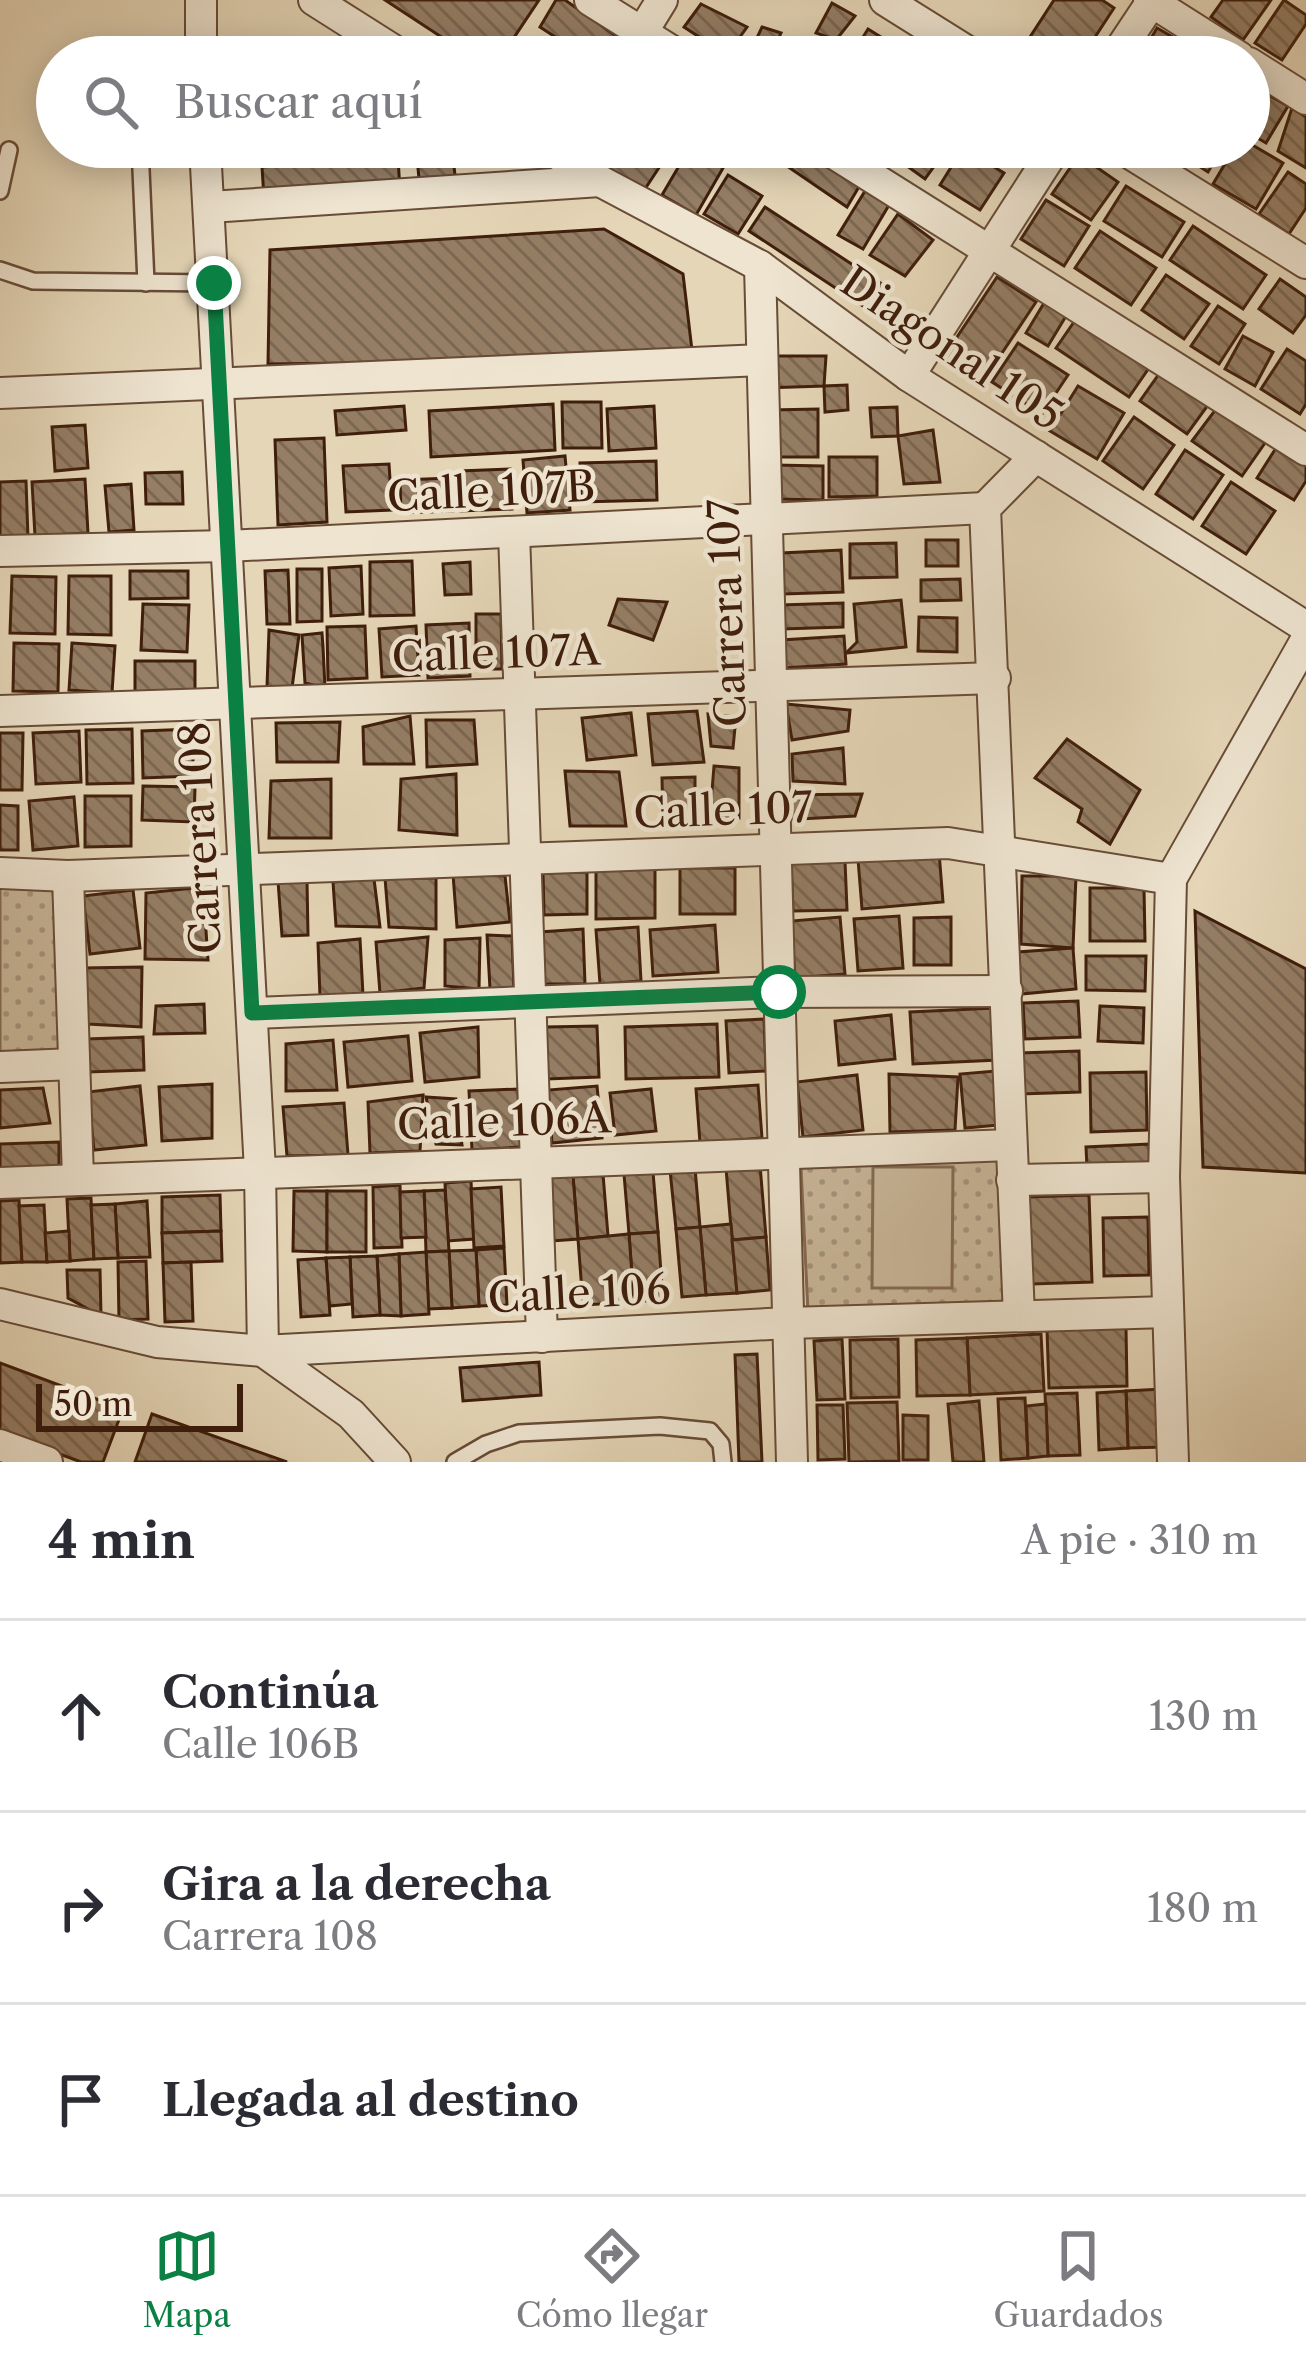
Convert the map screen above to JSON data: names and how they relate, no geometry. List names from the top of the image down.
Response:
{
  "streets": {
    "street": [
      "Diagonal 105",
      "Calle 107B",
      "Carrera 107",
      "Calle 107A",
      "Calle 107",
      "Carrera 108",
      "Calle 106A",
      "Calle 106"
    ]
  },
  "crossings": [
    ["Diagonal 105", "Carrera 107"],
    ["Calle 107B", "Carrera 107"],
    ["Calle 107B", "Carrera 108"],
    ["Carrera 107", "Calle 107A"],
    ["Carrera 107", "Calle 107"],
    ["Carrera 107", "Calle 106A"],
    ["Carrera 107", "Calle 106"],
    ["Calle 107A", "Carrera 108"],
    ["Calle 107", "Carrera 108"],
    ["Carrera 108", "Calle 106A"],
    ["Carrera 108", "Calle 106"]
  ],
  "scale_bar": "50 m",
  "page": {
    "search": "Buscar aquí",
    "scale": "50 m",
    "heading": ["4 min", "A pie · 310 m"],
    "list": [
      ["Continúa", "Calle 106B", "130 m"],
      ["Gira a la derecha", "Carrera 108", "180 m"],
      "Llegada al destino"
    ],
    "nav": ["Mapa", "Cómo llegar", "Guardados"]
  }
}
